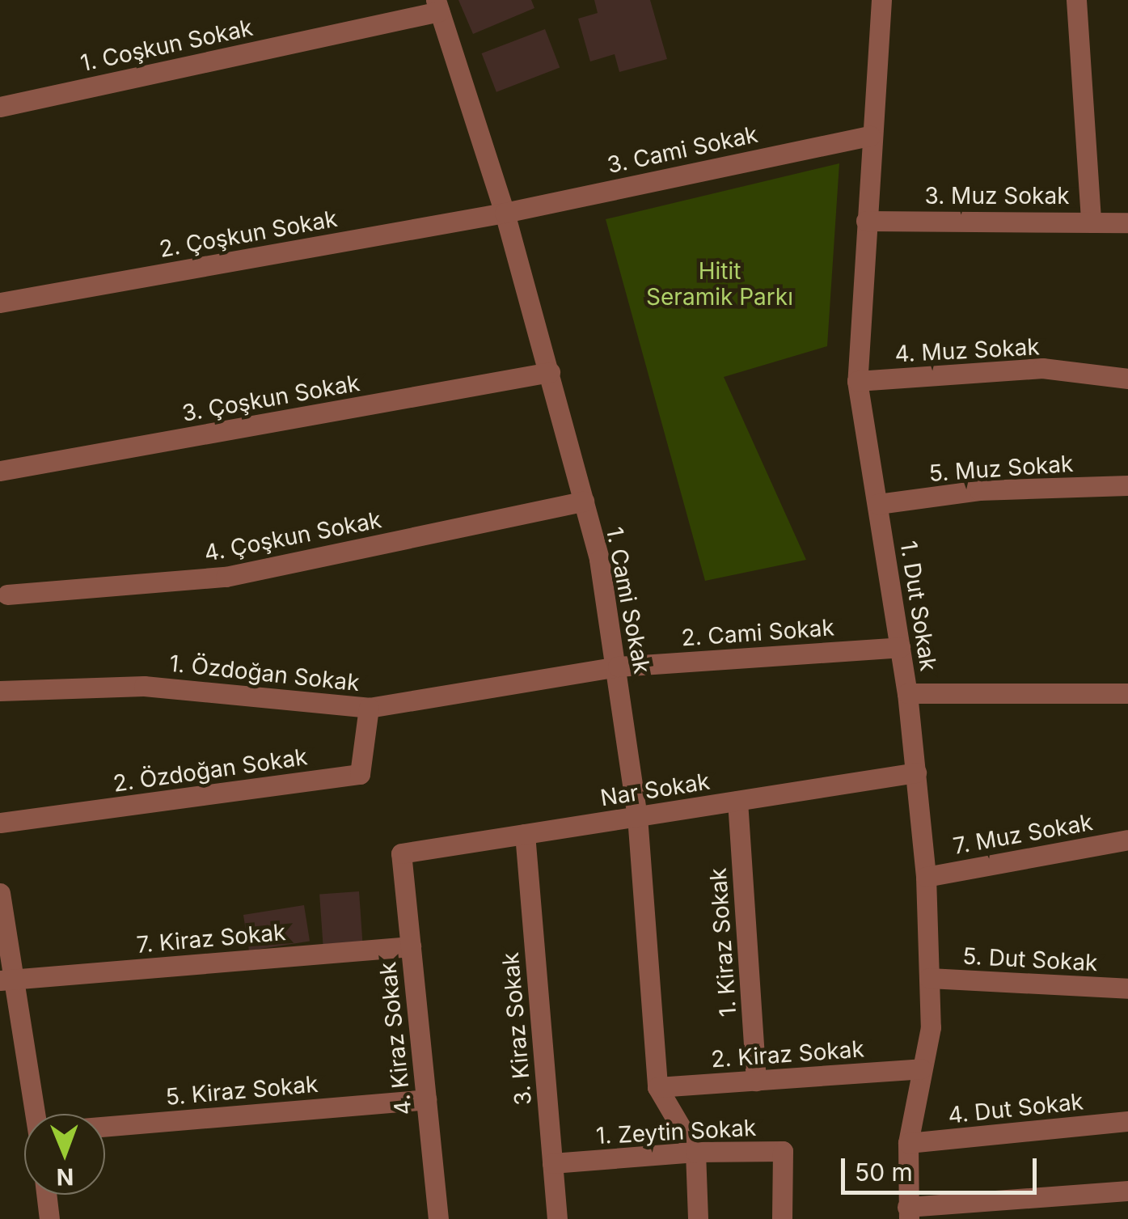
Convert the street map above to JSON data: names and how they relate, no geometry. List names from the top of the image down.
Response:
{
  "streets": {
    "street": [
      "1. Coşkun Sokak",
      "3. Cami Sokak",
      "3. Muz Sokak",
      "2. Çoşkun Sokak",
      "4. Muz Sokak",
      "3. Çoşkun Sokak",
      "5. Muz Sokak",
      "4. Çoşkun Sokak",
      "1. Cami Sokak",
      "1. Dut Sokak",
      "2. Cami Sokak",
      "1. Özdoğan Sokak",
      "2. Özdoğan Sokak",
      "Nar Sokak",
      "7. Muz Sokak",
      "7. Kiraz Sokak",
      "1. Kiraz Sokak",
      "5. Dut Sokak",
      "3. Kiraz Sokak",
      "4. Kiraz Sokak",
      "2. Kiraz Sokak",
      "5. Kiraz Sokak",
      "4. Dut Sokak",
      "1. Zeytin Sokak"
    ]
  },
  "crossings": [
    ["1. Coşkun Sokak", "1. Cami Sokak"],
    ["3. Cami Sokak", "2. Çoşkun Sokak"],
    ["3. Cami Sokak", "1. Cami Sokak"],
    ["3. Cami Sokak", "1. Dut Sokak"],
    ["3. Muz Sokak", "1. Dut Sokak"],
    ["2. Çoşkun Sokak", "1. Cami Sokak"],
    ["4. Muz Sokak", "1. Dut Sokak"],
    ["3. Çoşkun Sokak", "1. Cami Sokak"],
    ["5. Muz Sokak", "1. Dut Sokak"],
    ["4. Çoşkun Sokak", "1. Cami Sokak"],
    ["1. Cami Sokak", "2. Cami Sokak"],
    ["1. Cami Sokak", "1. Özdoğan Sokak"],
    ["1. Cami Sokak", "Nar Sokak"],
    ["1. Cami Sokak", "2. Kiraz Sokak"],
    ["1. Cami Sokak", "1. Zeytin Sokak"],
    ["1. Dut Sokak", "2. Cami Sokak"],
    ["1. Dut Sokak", "Nar Sokak"],
    ["1. Dut Sokak", "7. Muz Sokak"],
    ["1. Dut Sokak", "5. Dut Sokak"],
    ["1. Dut Sokak", "2. Kiraz Sokak"],
    ["1. Dut Sokak", "4. Dut Sokak"],
    ["2. Cami Sokak", "1. Özdoğan Sokak"],
    ["1. Özdoğan Sokak", "2. Özdoğan Sokak"],
    ["Nar Sokak", "1. Kiraz Sokak"],
    ["Nar Sokak", "3. Kiraz Sokak"],
    ["Nar Sokak", "4. Kiraz Sokak"],
    ["7. Kiraz Sokak", "4. Kiraz Sokak"],
    ["1. Kiraz Sokak", "2. Kiraz Sokak"],
    ["3. Kiraz Sokak", "1. Zeytin Sokak"],
    ["4. Kiraz Sokak", "5. Kiraz Sokak"]
  ],
  "parks": ["Hitit Seramik Parkı"],
  "scale_bar": "50 m",
  "north": "bottom"
}
